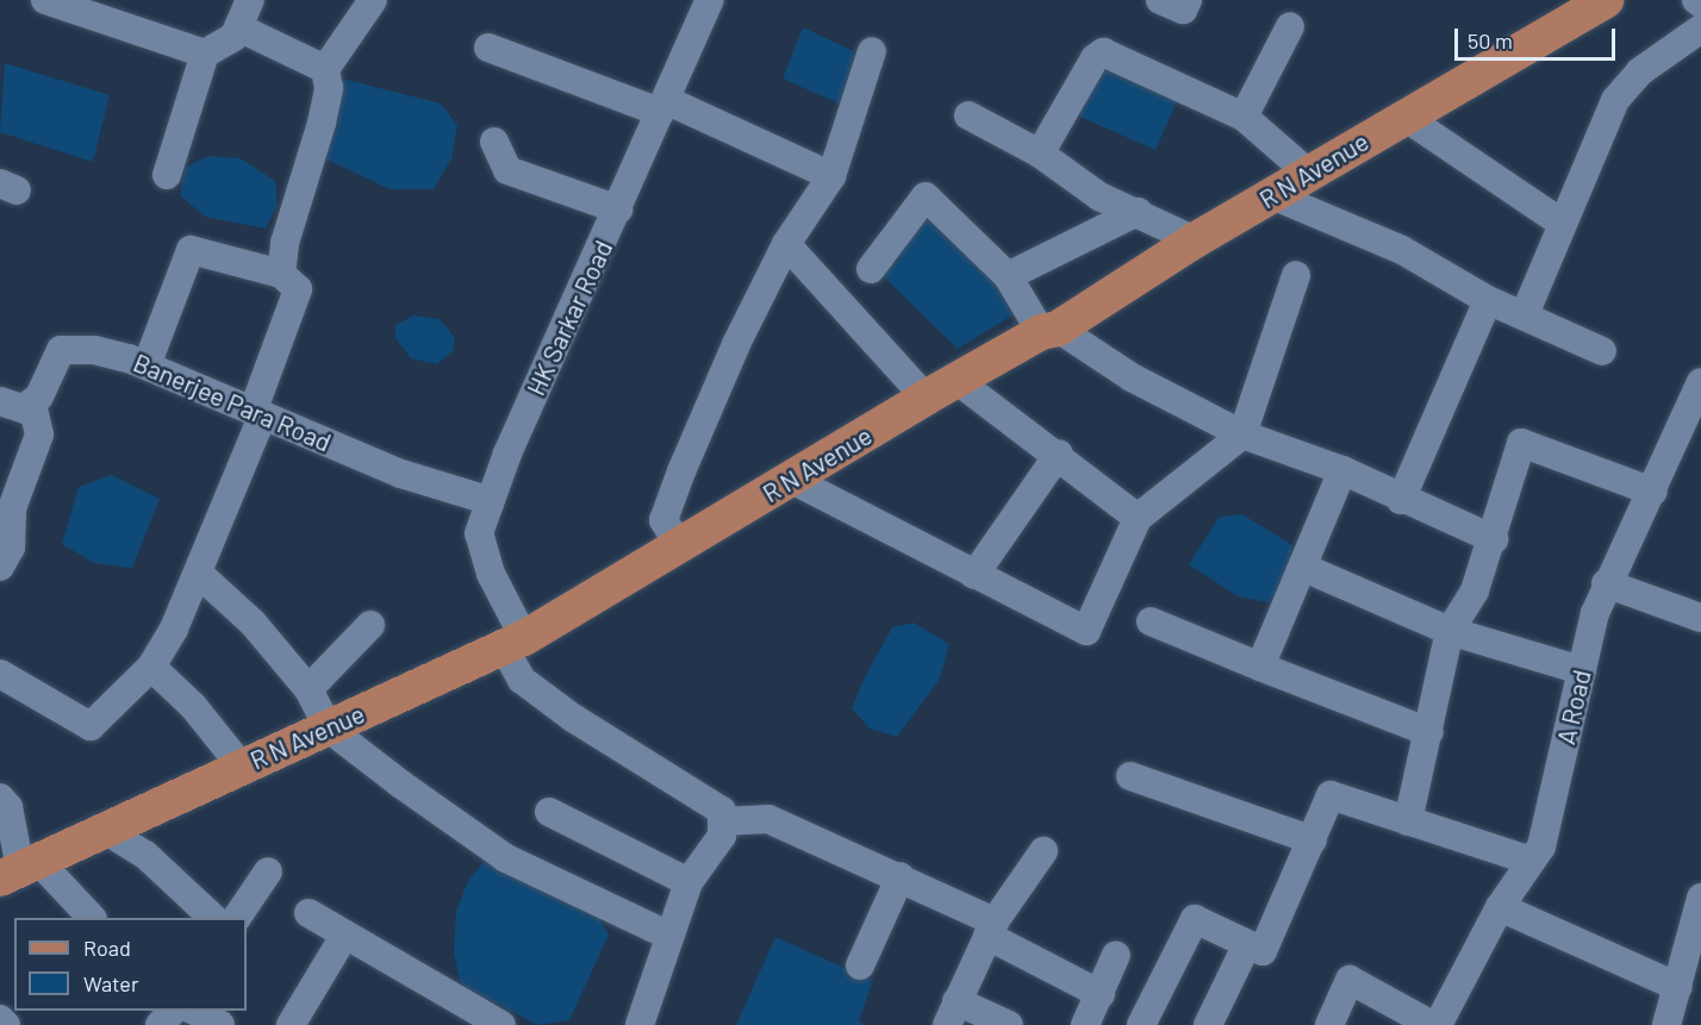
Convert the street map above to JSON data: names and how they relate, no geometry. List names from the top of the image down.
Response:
{
  "streets": {
    "main road": ["R N Avenue"],
    "street": ["HK Sarkar Road", "Banerjee Para Road", "A Road"]
  },
  "crossings": [
    ["R N Avenue", "HK Sarkar Road"],
    ["HK Sarkar Road", "Banerjee Para Road"]
  ],
  "legend": ["Road", "Water"],
  "scale_bar": "50 m"
}
